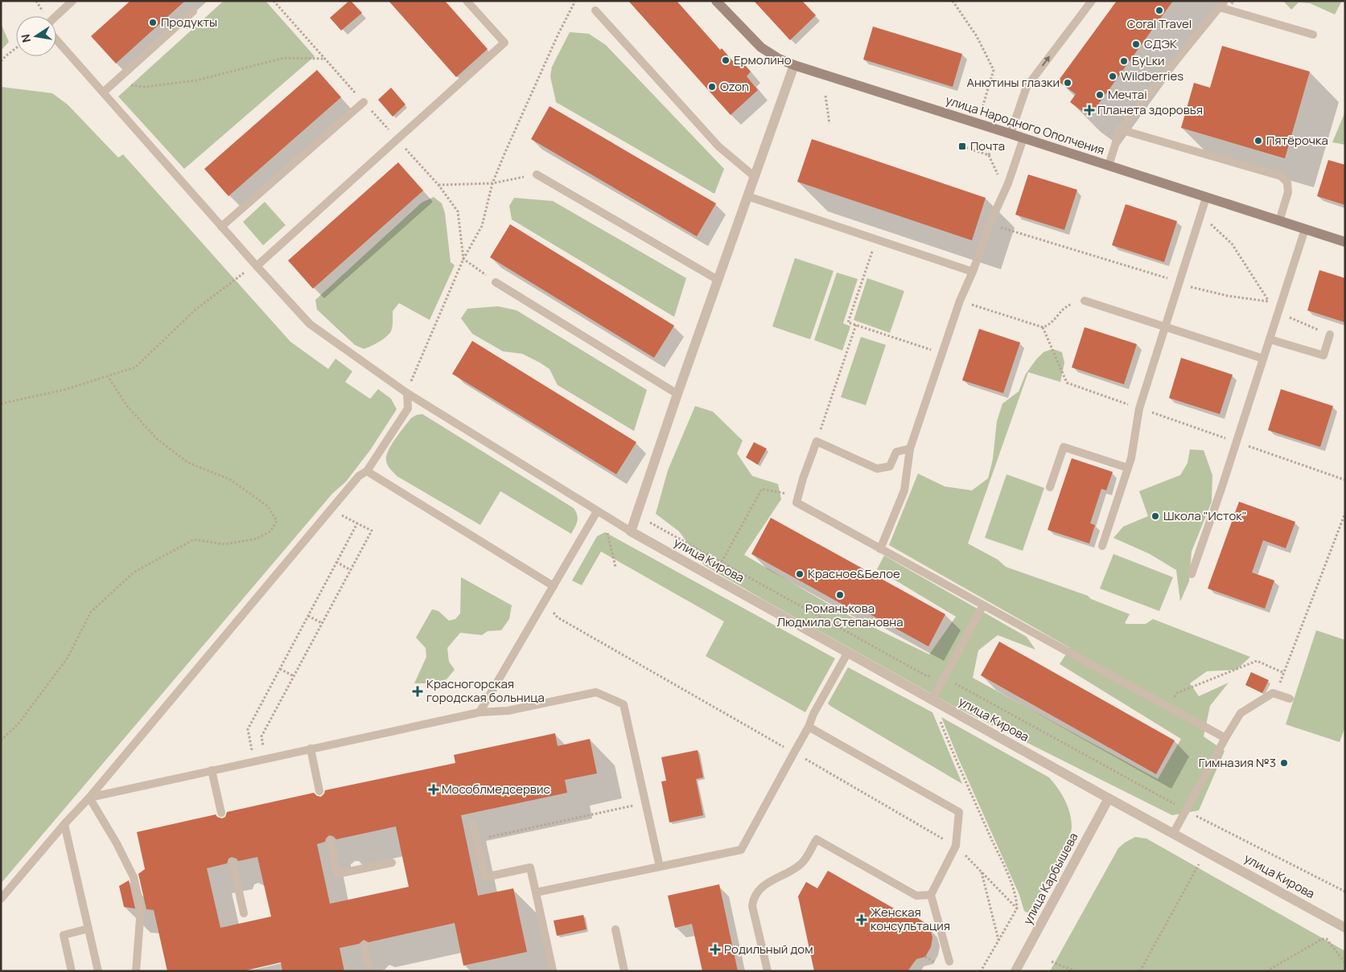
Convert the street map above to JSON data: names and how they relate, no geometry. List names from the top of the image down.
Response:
{
  "streets": {
    "main road": ["улица Народного Ополчения"],
    "street": ["улица Кирова", "улица Карбышева"]
  },
  "crossings": [
    ["улица Кирова", "улица Карбышева"]
  ],
  "places": {
    "other": [
      "Coral Travel",
      "Продукты",
      "СДЭК",
      "Ермолино",
      "БуLки",
      "Wildberries",
      "Анютины глазки",
      "Ozon",
      "Мечтаi",
      "Пятёрочка",
      "Школа \"Исток\"",
      "Красное&Белое",
      "Романькова Людмила Степановна",
      "Гимназия №3"
    ],
    "health": [
      "Планета здоровья",
      "Красногорская городская больница",
      "Мособлмедсервис",
      "Женская консультация",
      "Родильный дом"
    ],
    "transit": ["Почта"]
  },
  "north": "left"
}
